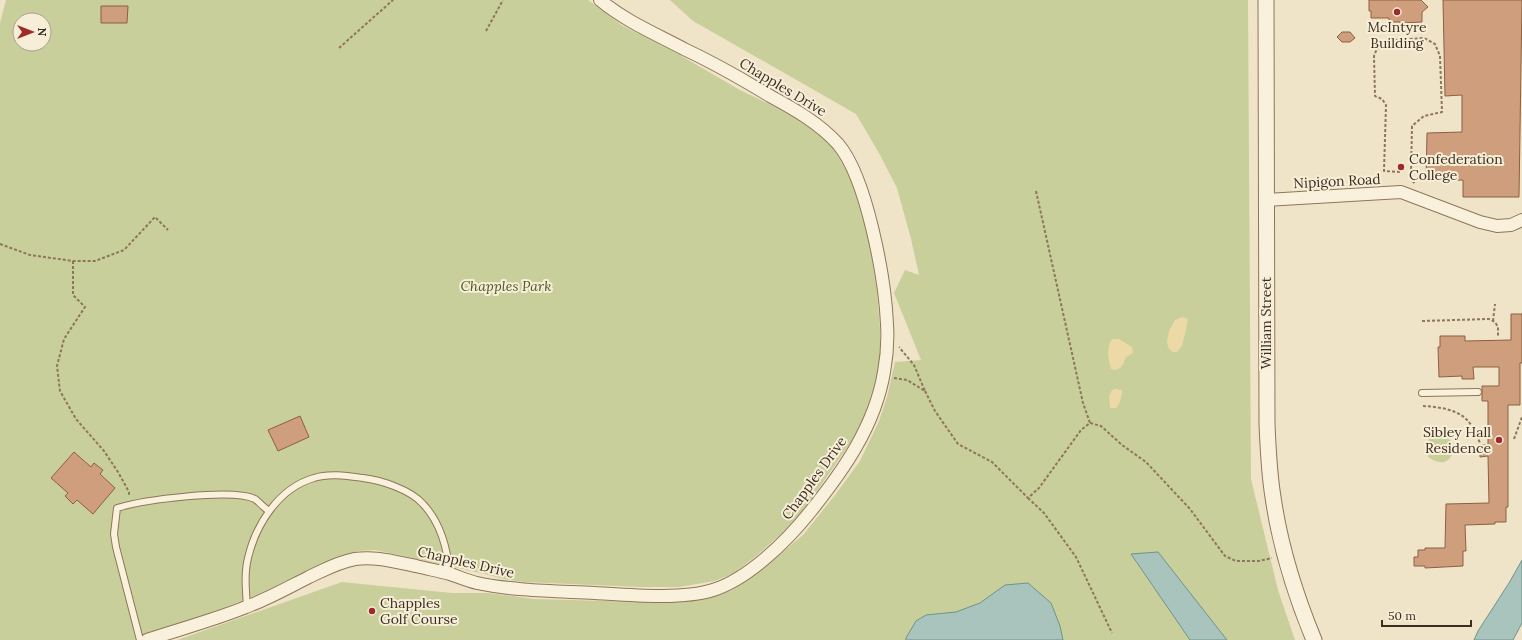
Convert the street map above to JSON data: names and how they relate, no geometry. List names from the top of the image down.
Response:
{
  "streets": {
    "street": ["Chapples Drive", "Nipigon Road", "William Street"]
  },
  "crossings": [
    ["Nipigon Road", "William Street"]
  ],
  "parks": ["Chapples Park"],
  "places": [
    "McIntyre Building",
    "Confederation College",
    "Sibley Hall Residence",
    "Chapples Golf Course"
  ],
  "scale_bar": "50 m",
  "north": "right"
}
